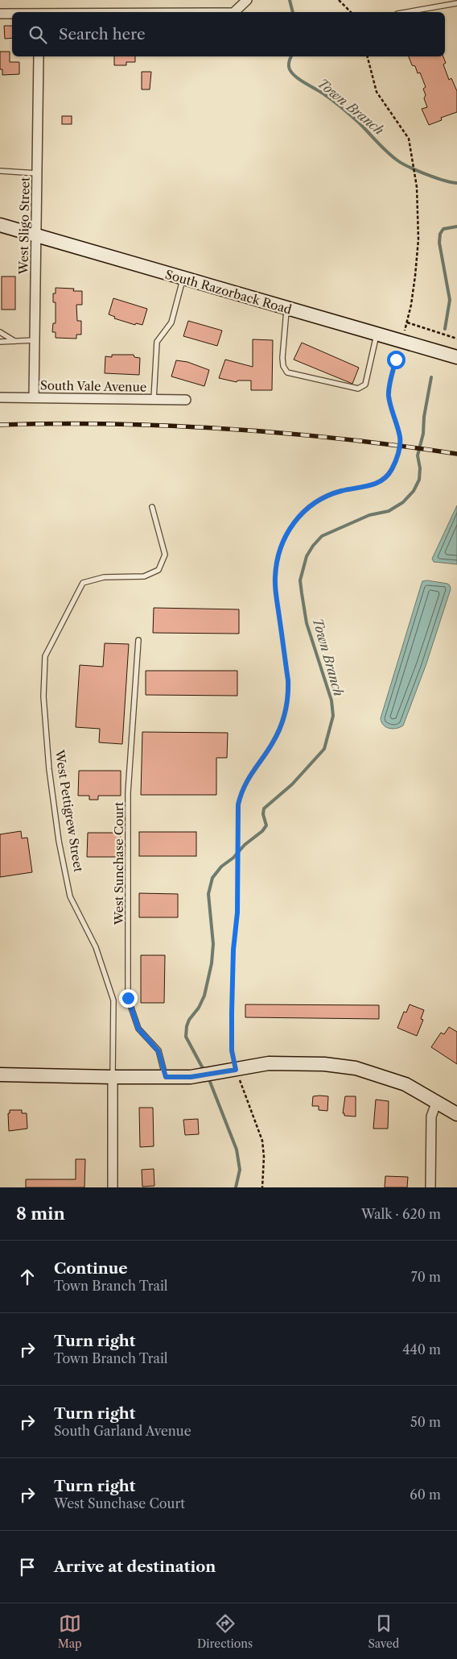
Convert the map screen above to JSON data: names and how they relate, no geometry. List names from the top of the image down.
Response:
{
  "streets": {
    "main road": ["South Razorback Road"],
    "street": ["West Sligo Street", "South Vale Avenue", "West Pettigrew Street"],
    "lane": ["West Sunchase Court"]
  },
  "crossings": [
    ["West Sligo Street", "South Razorback Road"],
    ["West Sligo Street", "South Vale Avenue"]
  ],
  "water": ["Town Branch"],
  "page": {
    "search": "Search here",
    "heading": ["8 min", "Walk · 620 m"],
    "list": [
      ["Continue", "Town Branch Trail", "70 m"],
      ["Turn right", "Town Branch Trail", "440 m"],
      ["Turn right", "South Garland Avenue", "50 m"],
      ["Turn right", "West Sunchase Court", "60 m"],
      "Arrive at destination"
    ],
    "nav": ["Map", "Directions", "Saved"]
  }
}
